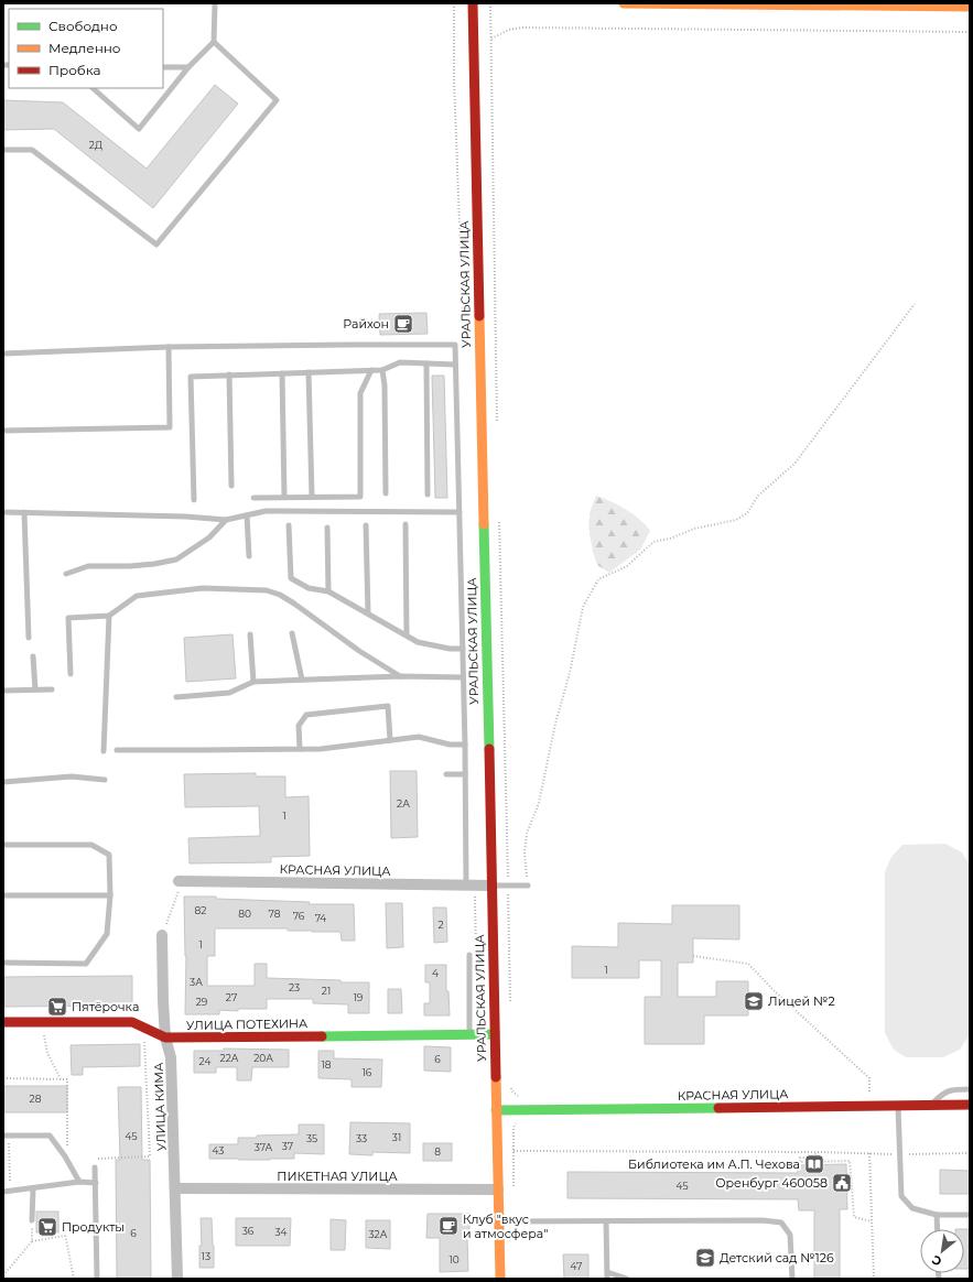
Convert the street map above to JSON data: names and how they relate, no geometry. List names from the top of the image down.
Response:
{
  "streets": {
    "street": [
      "УРАЛЬСКАЯ УЛИЦА",
      "КРАСНАЯ УЛИЦА",
      "УЛИЦА ПОТЕХИНА",
      "УЛИЦА КИМА",
      "ПИКЕТНАЯ УЛИЦА"
    ]
  },
  "crossings": [
    ["УРАЛЬСКАЯ УЛИЦА", "КРАСНАЯ УЛИЦА"],
    ["УРАЛЬСКАЯ УЛИЦА", "УЛИЦА ПОТЕХИНА"],
    ["УРАЛЬСКАЯ УЛИЦА", "ПИКЕТНАЯ УЛИЦА"],
    ["УЛИЦА ПОТЕХИНА", "УЛИЦА КИМА"],
    ["УЛИЦА КИМА", "ПИКЕТНАЯ УЛИЦА"]
  ],
  "places": {
    "cafe": ["Райхон", "Клуб \"вкус и атмосфера\""],
    "school or university": ["Лицей №2", "Детский сад №126"],
    "supermarket": ["Пятёрочка", "Продукты"],
    "library": ["Библиотека им А.П. Чехова"],
    "public building": ["Оренбург 460058"]
  },
  "house_numbers": [
    "2Д",
    "2А",
    "1",
    "82",
    "80",
    "78",
    "76",
    "74",
    "2",
    "1",
    "1",
    "4",
    "3А",
    "23",
    "21",
    "27",
    "19",
    "29",
    "22А",
    "20А",
    "6",
    "24",
    "18",
    "16",
    "28",
    "45",
    "31",
    "35",
    "33",
    "37",
    "37А",
    "43",
    "8",
    "45",
    "36",
    "34",
    "6",
    "32А",
    "13",
    "10",
    "47"
  ],
  "legend": ["Свободно", "Медленно", "Пробка"],
  "north": "bottom left"
}
